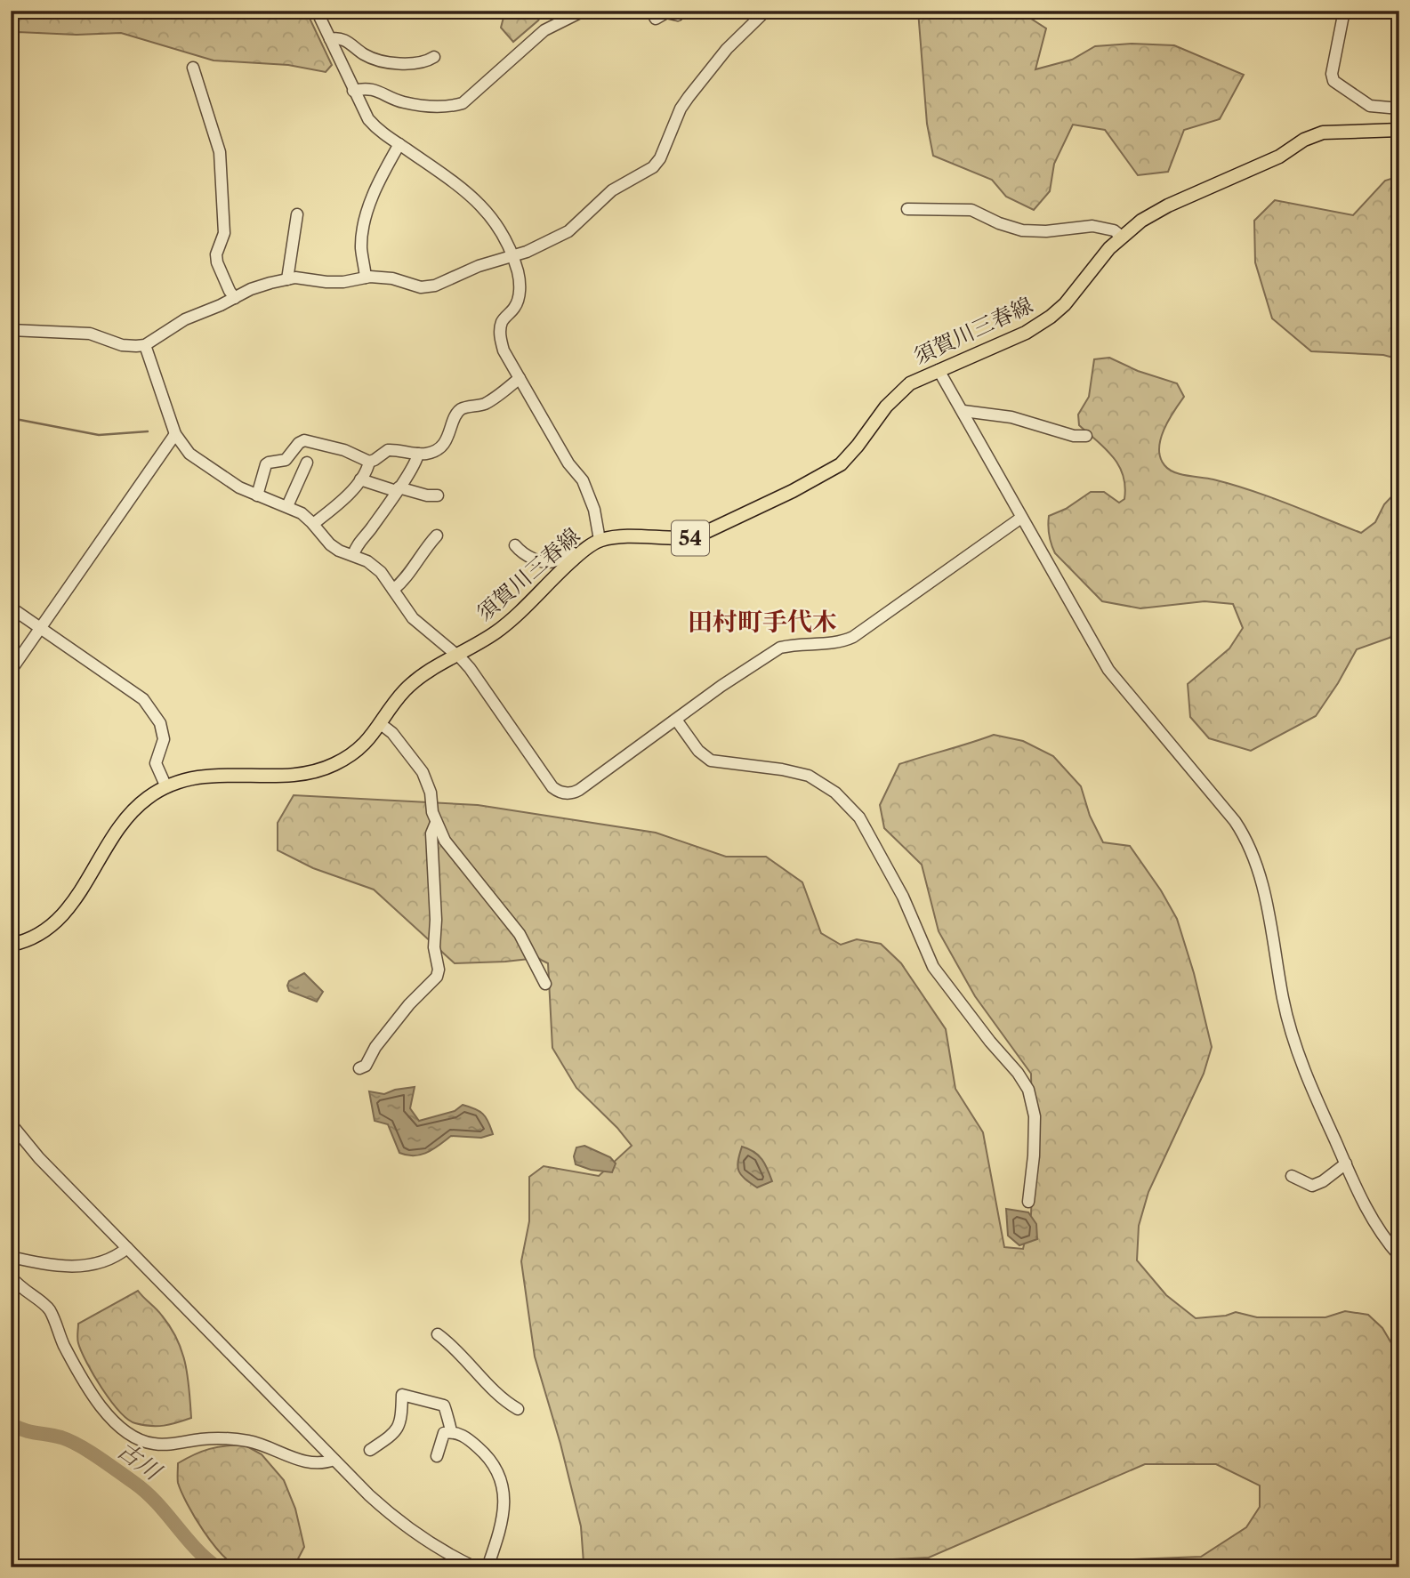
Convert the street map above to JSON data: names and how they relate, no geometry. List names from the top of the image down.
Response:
{
  "streets": {
    "main road": ["須賀川三春線", "54"]
  },
  "districts": ["田村町手代木"],
  "water": ["古川"]
}
